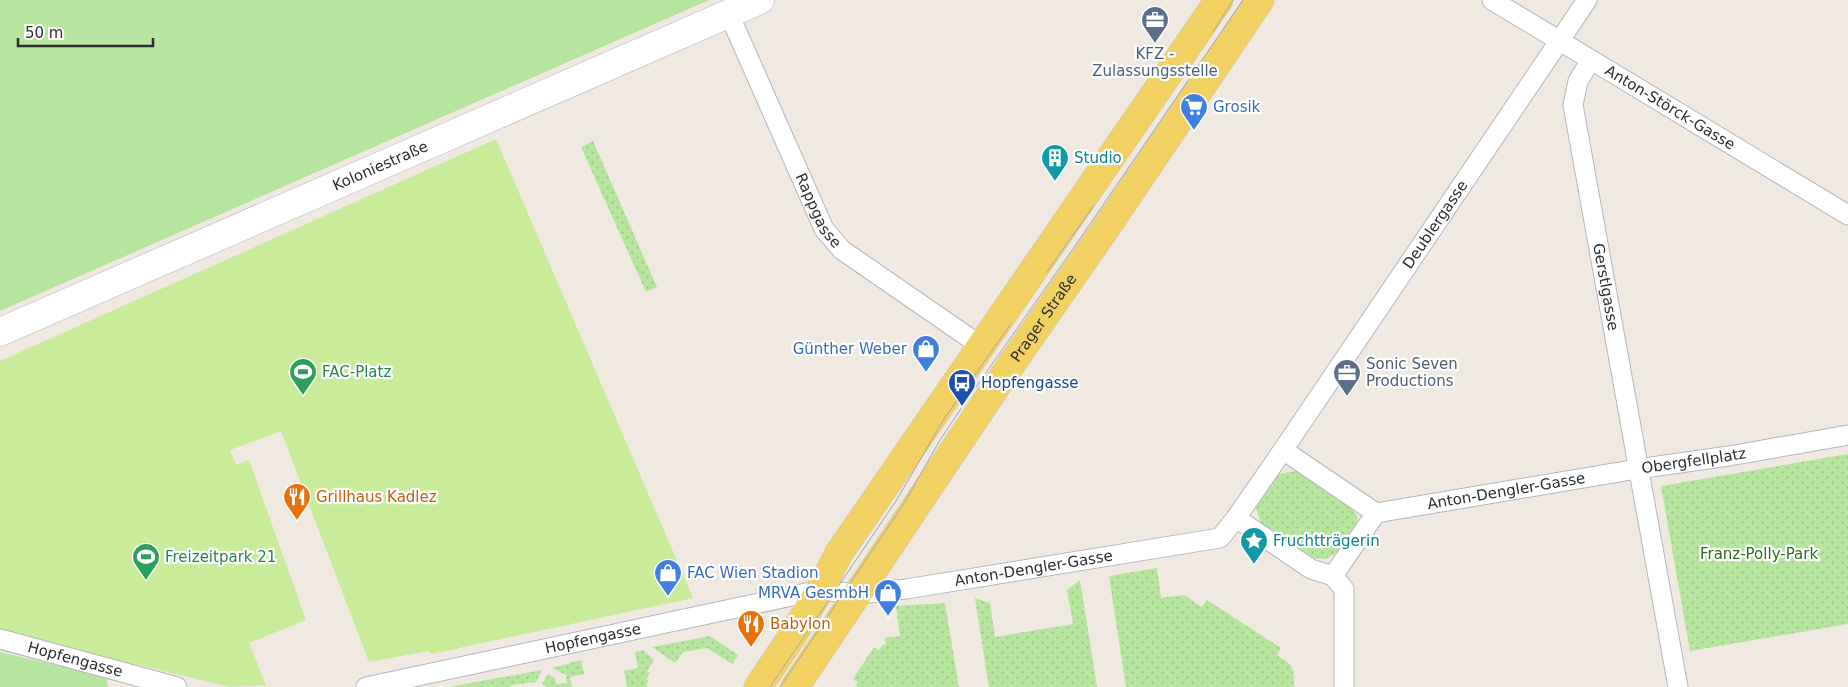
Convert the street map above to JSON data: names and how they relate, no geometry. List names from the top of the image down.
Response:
{
  "streets": {
    "main road": ["Prager Straße"],
    "street": [
      "Anton-Störck-Gasse",
      "Koloniestraße",
      "Rappgasse",
      "Deublergasse",
      "Gerstlgasse",
      "Obergfellplatz",
      "Anton-Dengler-Gasse",
      "Hopfengasse"
    ]
  },
  "crossings": [
    ["Anton-Störck-Gasse", "Deublergasse"],
    ["Anton-Störck-Gasse", "Gerstlgasse"],
    ["Koloniestraße", "Rappgasse"],
    ["Deublergasse", "Anton-Dengler-Gasse"],
    ["Gerstlgasse", "Obergfellplatz"],
    ["Gerstlgasse", "Anton-Dengler-Gasse"],
    ["Prager Straße", "Anton-Dengler-Gasse"],
    ["Obergfellplatz", "Anton-Dengler-Gasse"],
    ["Anton-Dengler-Gasse", "Hopfengasse"]
  ],
  "parks": ["Franz-Polly-Park"],
  "places": {
    "office": ["KFZ - Zulassungsstelle", "Sonic Seven Productions"],
    "supermarket": ["Grosik"],
    "building": ["Studio"],
    "shop": ["Günther Weber", "FAC Wien Stadion", "MRVA GesmbH"],
    "sports": ["FAC-Platz", "Freizeitpark 21"],
    "bus stop": ["Hopfengasse"],
    "restaurant": ["Grillhaus Kadlez", "Babylon"],
    "place": ["Fruchtträgerin"]
  },
  "scale_bar": "50 m"
}
